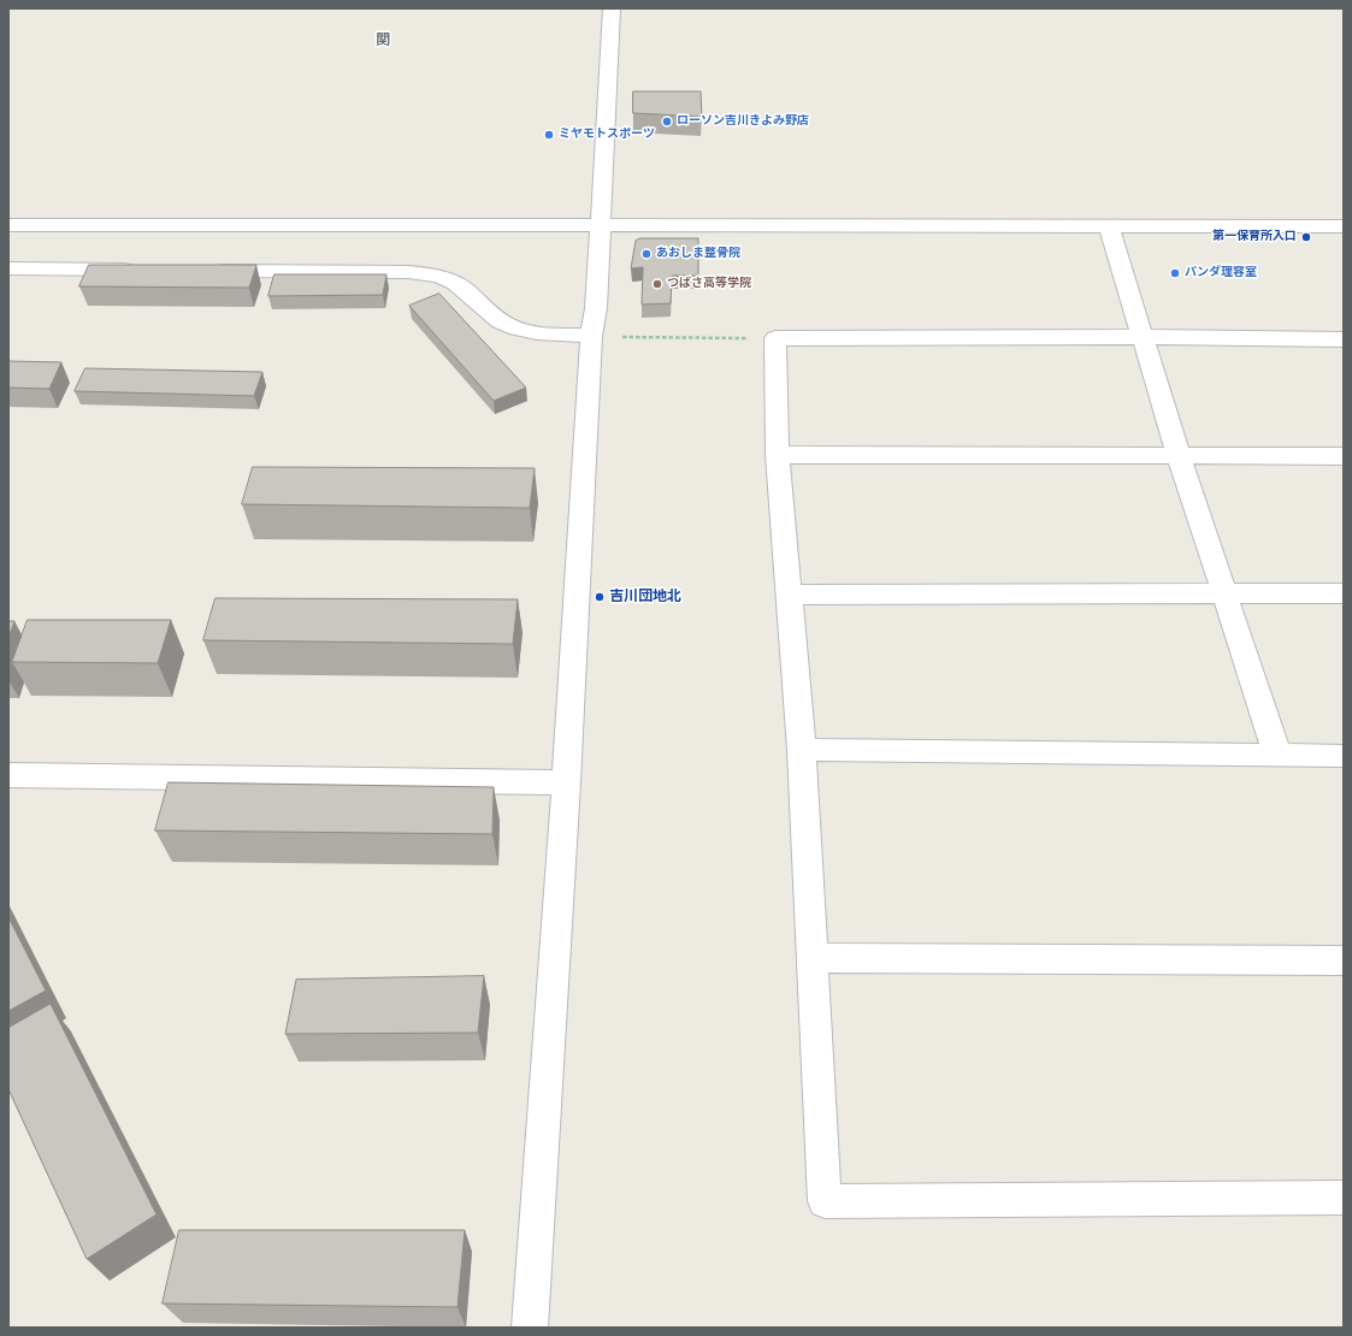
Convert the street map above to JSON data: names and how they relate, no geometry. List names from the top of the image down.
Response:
{
  "districts": ["関"],
  "places": [
    "ローソン吉川きよみ野店",
    "ミヤモトスポーツ",
    "第一保育所入口",
    "あおしま整骨院",
    "パンダ理容室",
    "つばさ高等学院",
    "吉川団地北"
  ]
}
